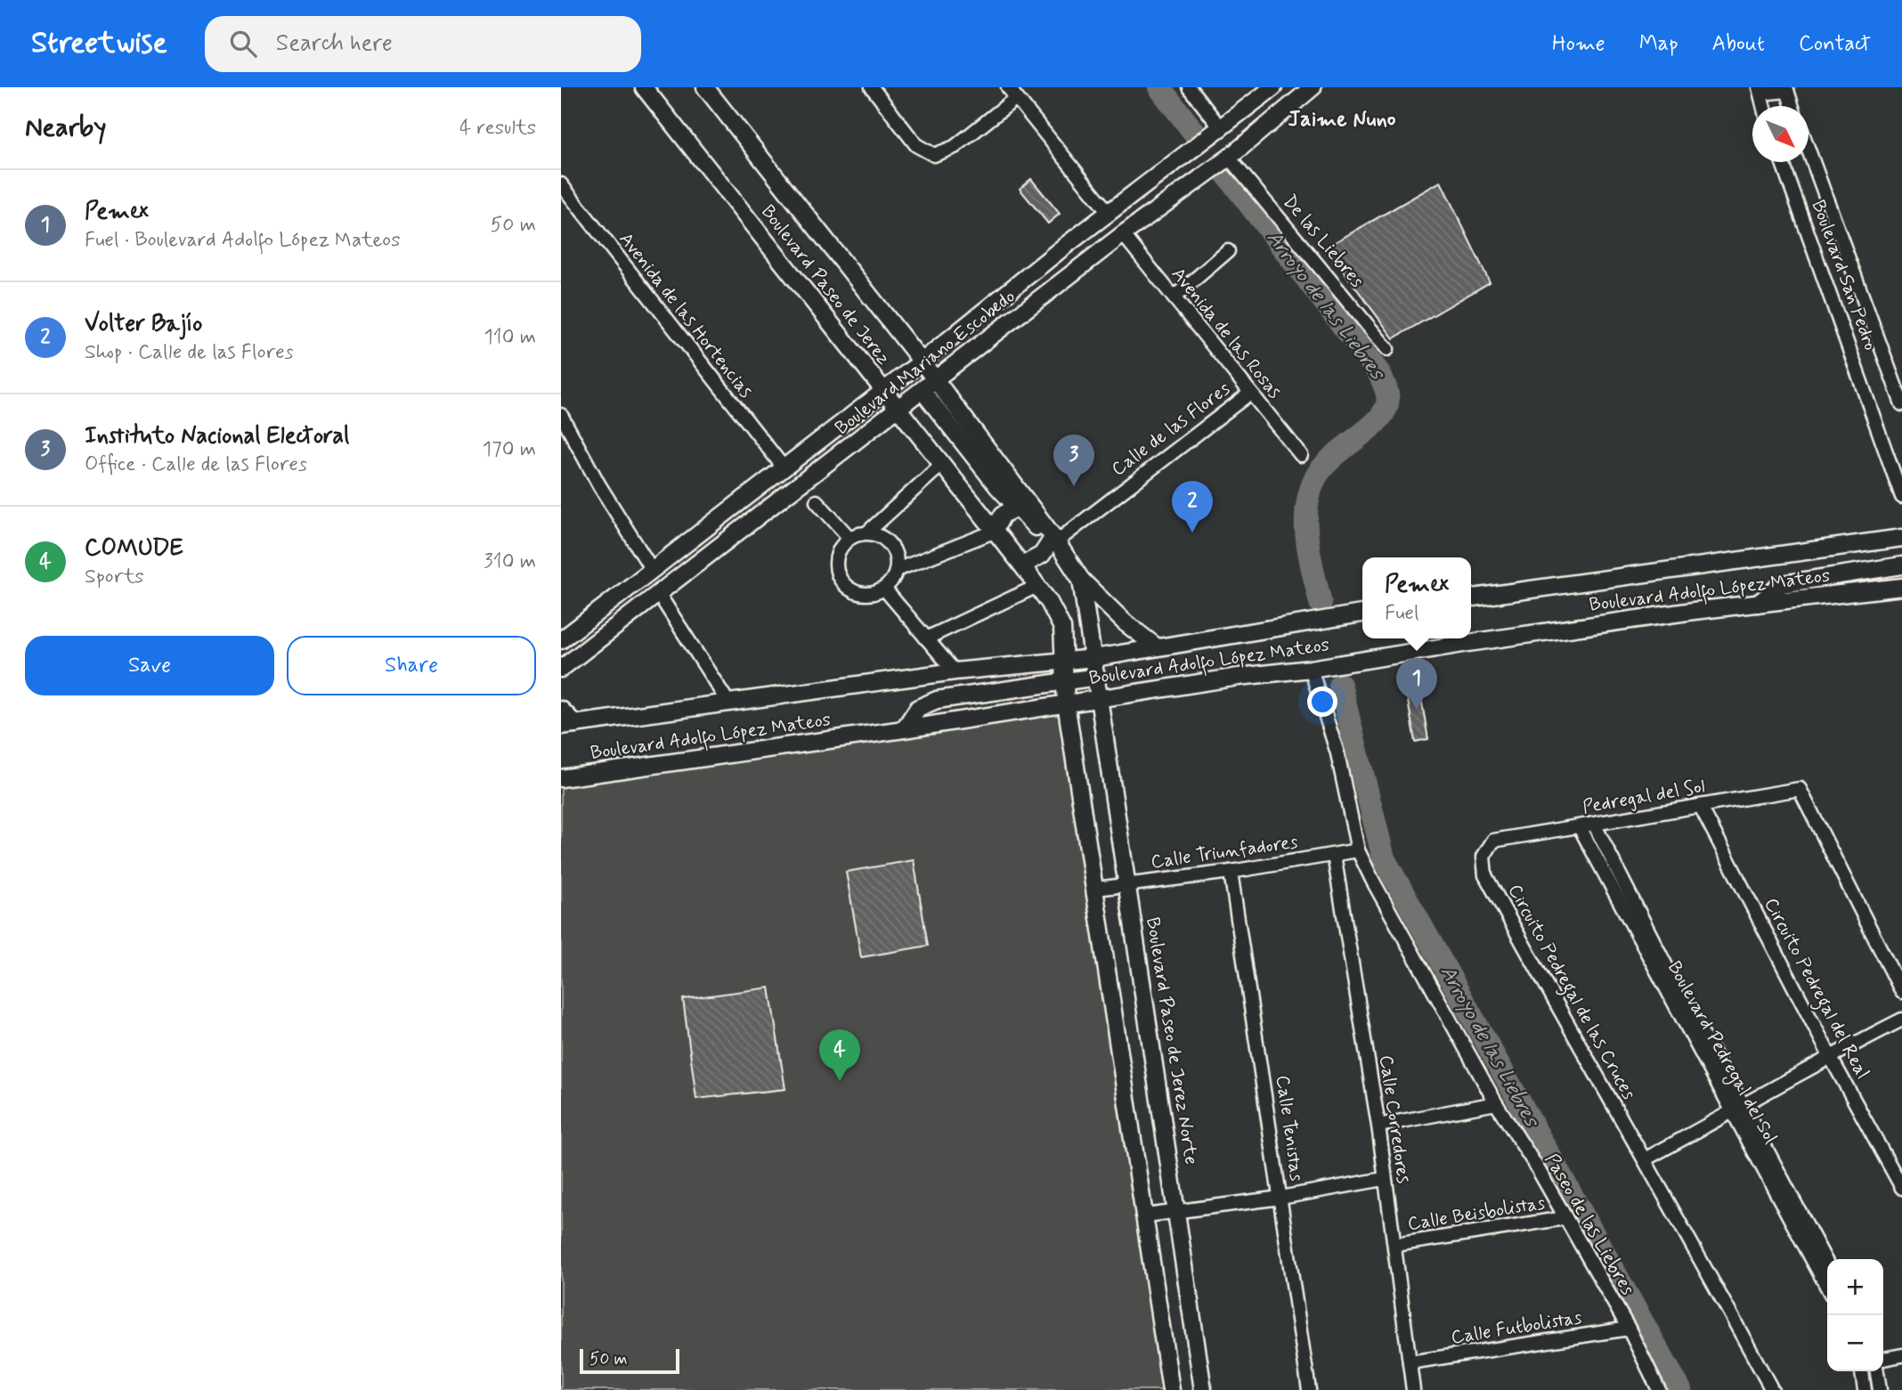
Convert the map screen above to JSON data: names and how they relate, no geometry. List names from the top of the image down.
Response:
{
  "streets": {
    "main road": [
      "Boulevard Paseo de Jerez",
      "Boulevard Mariano Escobedo",
      "Boulevard Adolfo López Mateos",
      "Boulevard Paseo de Jerez Norte"
    ],
    "street": [
      "De las Liebres",
      "Boulevard San Pedro",
      "Avenida de las Hortencias",
      "Avenida de las Rosas",
      "Calle de las Flores",
      "Pedregal del Sol",
      "Calle Triunfadores",
      "Circuito Pedregal del Real",
      "Circuito Pedregal de las Cruces",
      "Boulevard Pedregal del Sol",
      "Calle Corredores",
      "Calle Tenistas",
      "Calle Beisbolistas",
      "Paseo de las Liebres",
      "Calle Futbolistas"
    ]
  },
  "crossings": [
    ["De las Liebres", "Boulevard Mariano Escobedo"],
    ["Boulevard Paseo de Jerez", "Boulevard Mariano Escobedo"],
    ["Boulevard Paseo de Jerez", "Calle de las Flores"],
    ["Boulevard Paseo de Jerez", "Boulevard Adolfo López Mateos"],
    ["Boulevard Paseo de Jerez", "Boulevard Paseo de Jerez Norte"],
    ["Avenida de las Hortencias", "Boulevard Mariano Escobedo"],
    ["Avenida de las Rosas", "Boulevard Mariano Escobedo"],
    ["Avenida de las Rosas", "Calle de las Flores"],
    ["Boulevard Adolfo López Mateos", "Boulevard Paseo de Jerez Norte"],
    ["Boulevard Adolfo López Mateos", "Paseo de las Liebres"],
    ["Pedregal del Sol", "Circuito Pedregal del Real"],
    ["Pedregal del Sol", "Circuito Pedregal de las Cruces"],
    ["Pedregal del Sol", "Boulevard Pedregal del Sol"],
    ["Calle Triunfadores", "Boulevard Paseo de Jerez Norte"],
    ["Calle Triunfadores", "Calle Corredores"],
    ["Calle Triunfadores", "Calle Tenistas"],
    ["Calle Triunfadores", "Paseo de las Liebres"],
    ["Calle Corredores", "Calle Beisbolistas"],
    ["Calle Corredores", "Calle Futbolistas"],
    ["Calle Beisbolistas", "Paseo de las Liebres"],
    ["Paseo de las Liebres", "Calle Futbolistas"]
  ],
  "districts": ["Jaime Nuno"],
  "water": ["Arroyo de las Liebres"],
  "scale_bar": "50 m",
  "north": "bottom right",
  "page": {
    "header": "Streetwise",
    "search": "Search here",
    "nav": [
      "Home",
      "Map",
      "About",
      "Contact"
    ],
    "heading": ["Nearby", "4 results"],
    "list": [
      {
        "mark": "1",
        "name": "Pemex",
        "note": "Fuel · Boulevard Adolfo López Mateos",
        "value": "50 m"
      },
      {
        "mark": "2",
        "name": "Volter Bajío",
        "note": "Shop · Calle de las Flores",
        "value": "110 m"
      },
      {
        "mark": "3",
        "name": "Instituto Nacional Electoral",
        "note": "Office · Calle de las Flores",
        "value": "170 m"
      },
      {
        "mark": "4",
        "name": "COMUDE",
        "note": "Sports",
        "value": "310 m"
      }
    ],
    "pins": [
      "3",
      "2",
      "1",
      "4"
    ],
    "popup": ["Pemex", "Fuel"],
    "buttons": ["Save", "Share"],
    "map_buttons": ["+", "−"],
    "scale": "50 m"
  }
}
